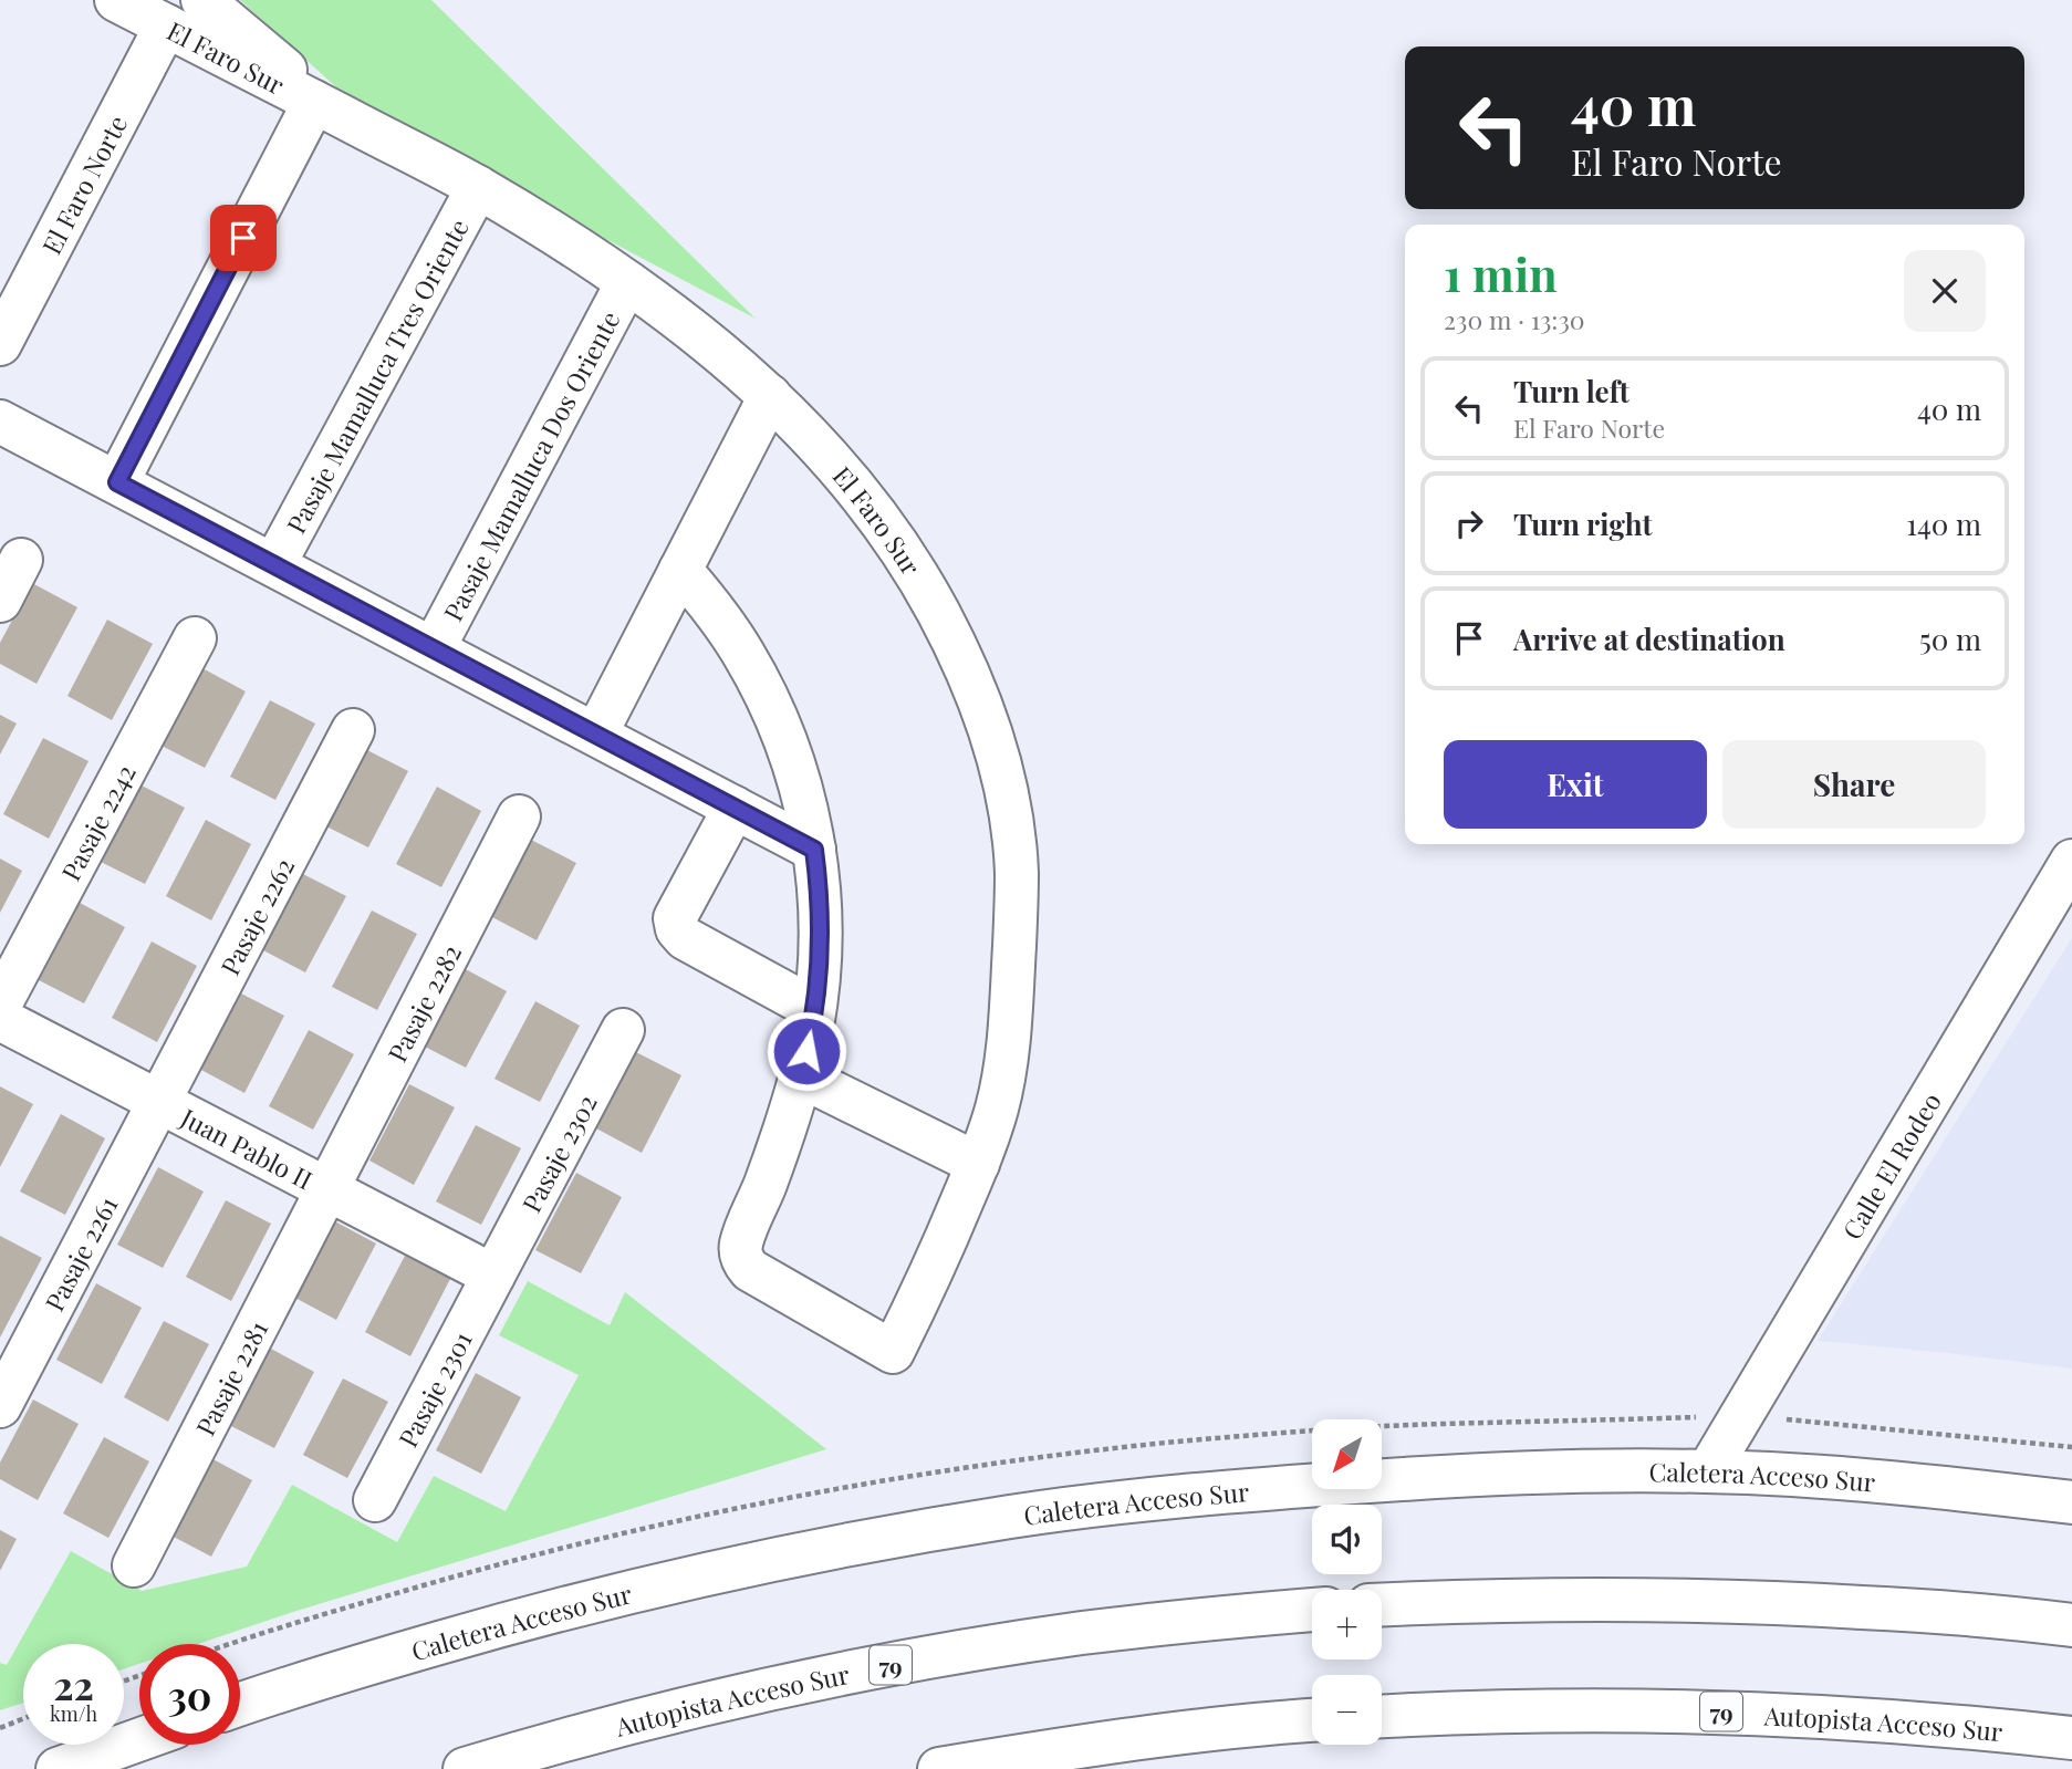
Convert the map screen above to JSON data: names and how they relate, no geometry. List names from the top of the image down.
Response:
{
  "streets": {
    "main road": [
      "El Faro Sur",
      "El Faro Norte",
      "Pasaje Mamalluca Tres Oriente",
      "Pasaje Mamalluca Dos Oriente",
      "Pasaje 2242",
      "Pasaje 2262",
      "Pasaje 2282",
      "Juan Pablo II",
      "Pasaje 2302",
      "Calle El Rodeo",
      "Pasaje 2261",
      "Pasaje 2281",
      "Pasaje 2301",
      "Caletera Acceso Sur",
      "79",
      "Autopista Acceso Sur"
    ]
  },
  "crossings": [
    ["El Faro Sur", "El Faro Norte"],
    ["El Faro Sur", "Pasaje Mamalluca Tres Oriente"],
    ["El Faro Sur", "Pasaje Mamalluca Dos Oriente"],
    ["Pasaje 2262", "Juan Pablo II"],
    ["Pasaje 2262", "Pasaje 2261"],
    ["Pasaje 2282", "Juan Pablo II"],
    ["Pasaje 2282", "Pasaje 2281"],
    ["Juan Pablo II", "Pasaje 2302"],
    ["Juan Pablo II", "Pasaje 2261"],
    ["Juan Pablo II", "Pasaje 2281"],
    ["Juan Pablo II", "Pasaje 2301"],
    ["Pasaje 2302", "Pasaje 2301"],
    ["Calle El Rodeo", "Caletera Acceso Sur"]
  ],
  "north": "bottom left",
  "page": {
    "turn": ["40 m", "El Faro Norte"],
    "heading": ["1 min", "230 m · 13:30"],
    "list": [
      {
        "name": "Turn left",
        "note": "El Faro Norte",
        "value": "40 m"
      },
      {
        "name": "Turn right",
        "value": "140 m"
      },
      {
        "name": "Arrive at destination",
        "value": "50 m"
      }
    ],
    "buttons": ["Exit", "Share"],
    "map_buttons": ["+", "−"],
    "speed": "22 km/h",
    "limit": "30"
  }
}
